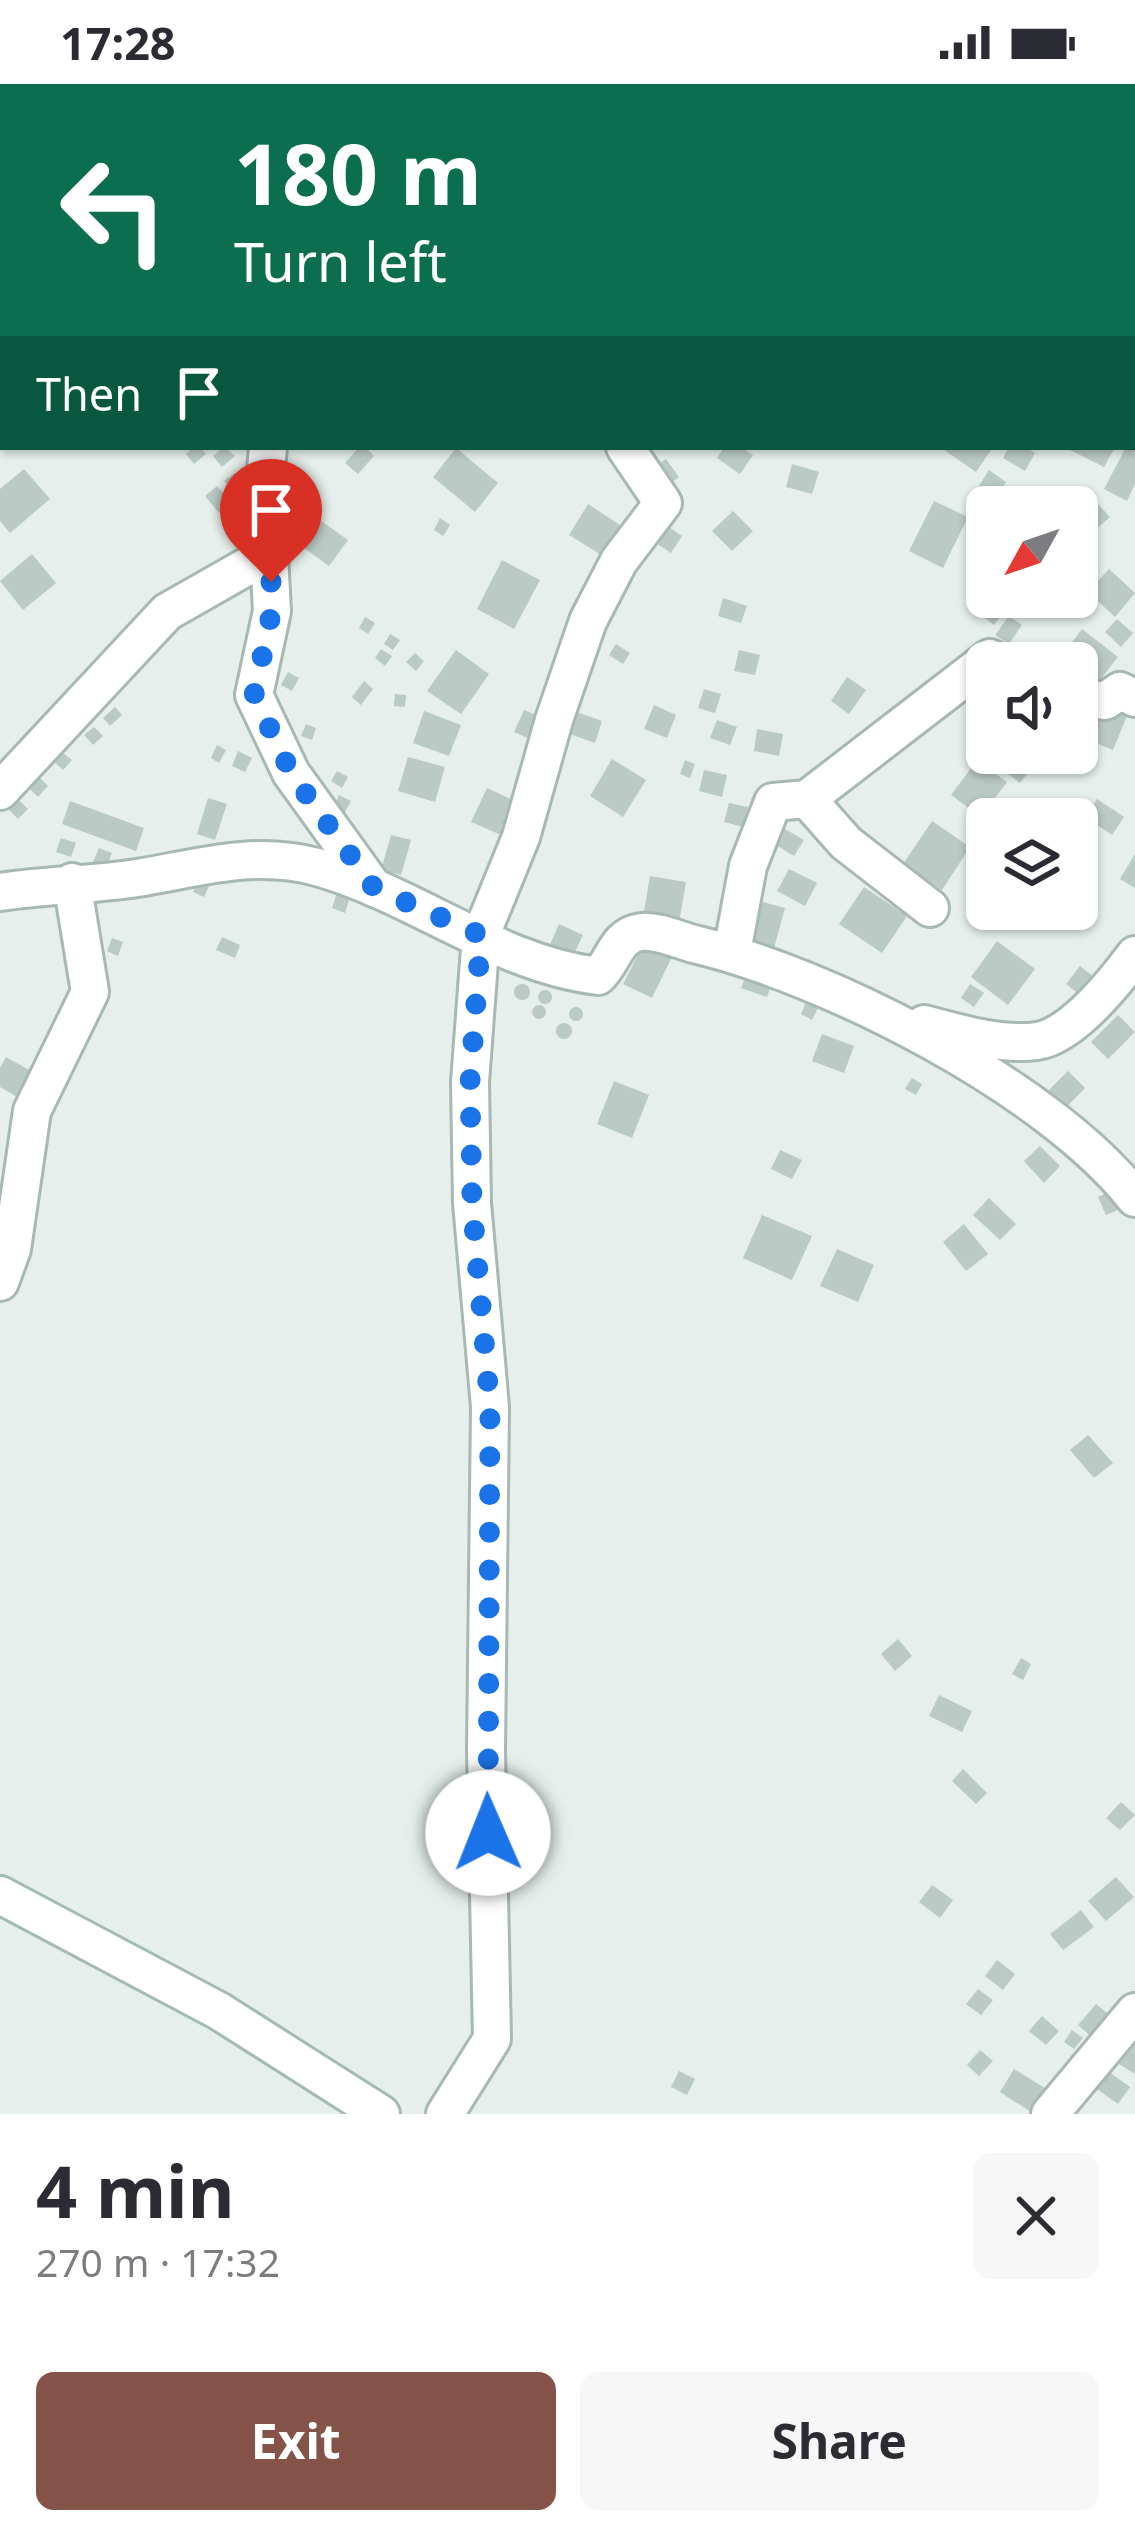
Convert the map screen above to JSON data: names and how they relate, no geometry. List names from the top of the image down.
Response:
{
  "north": "bottom left",
  "page": {
    "status": "17:28",
    "turn": ["180 m", "Turn left"],
    "then": "Then",
    "heading": ["4 min", "270 m · 17:32"],
    "buttons": ["Exit", "Share"]
  }
}
